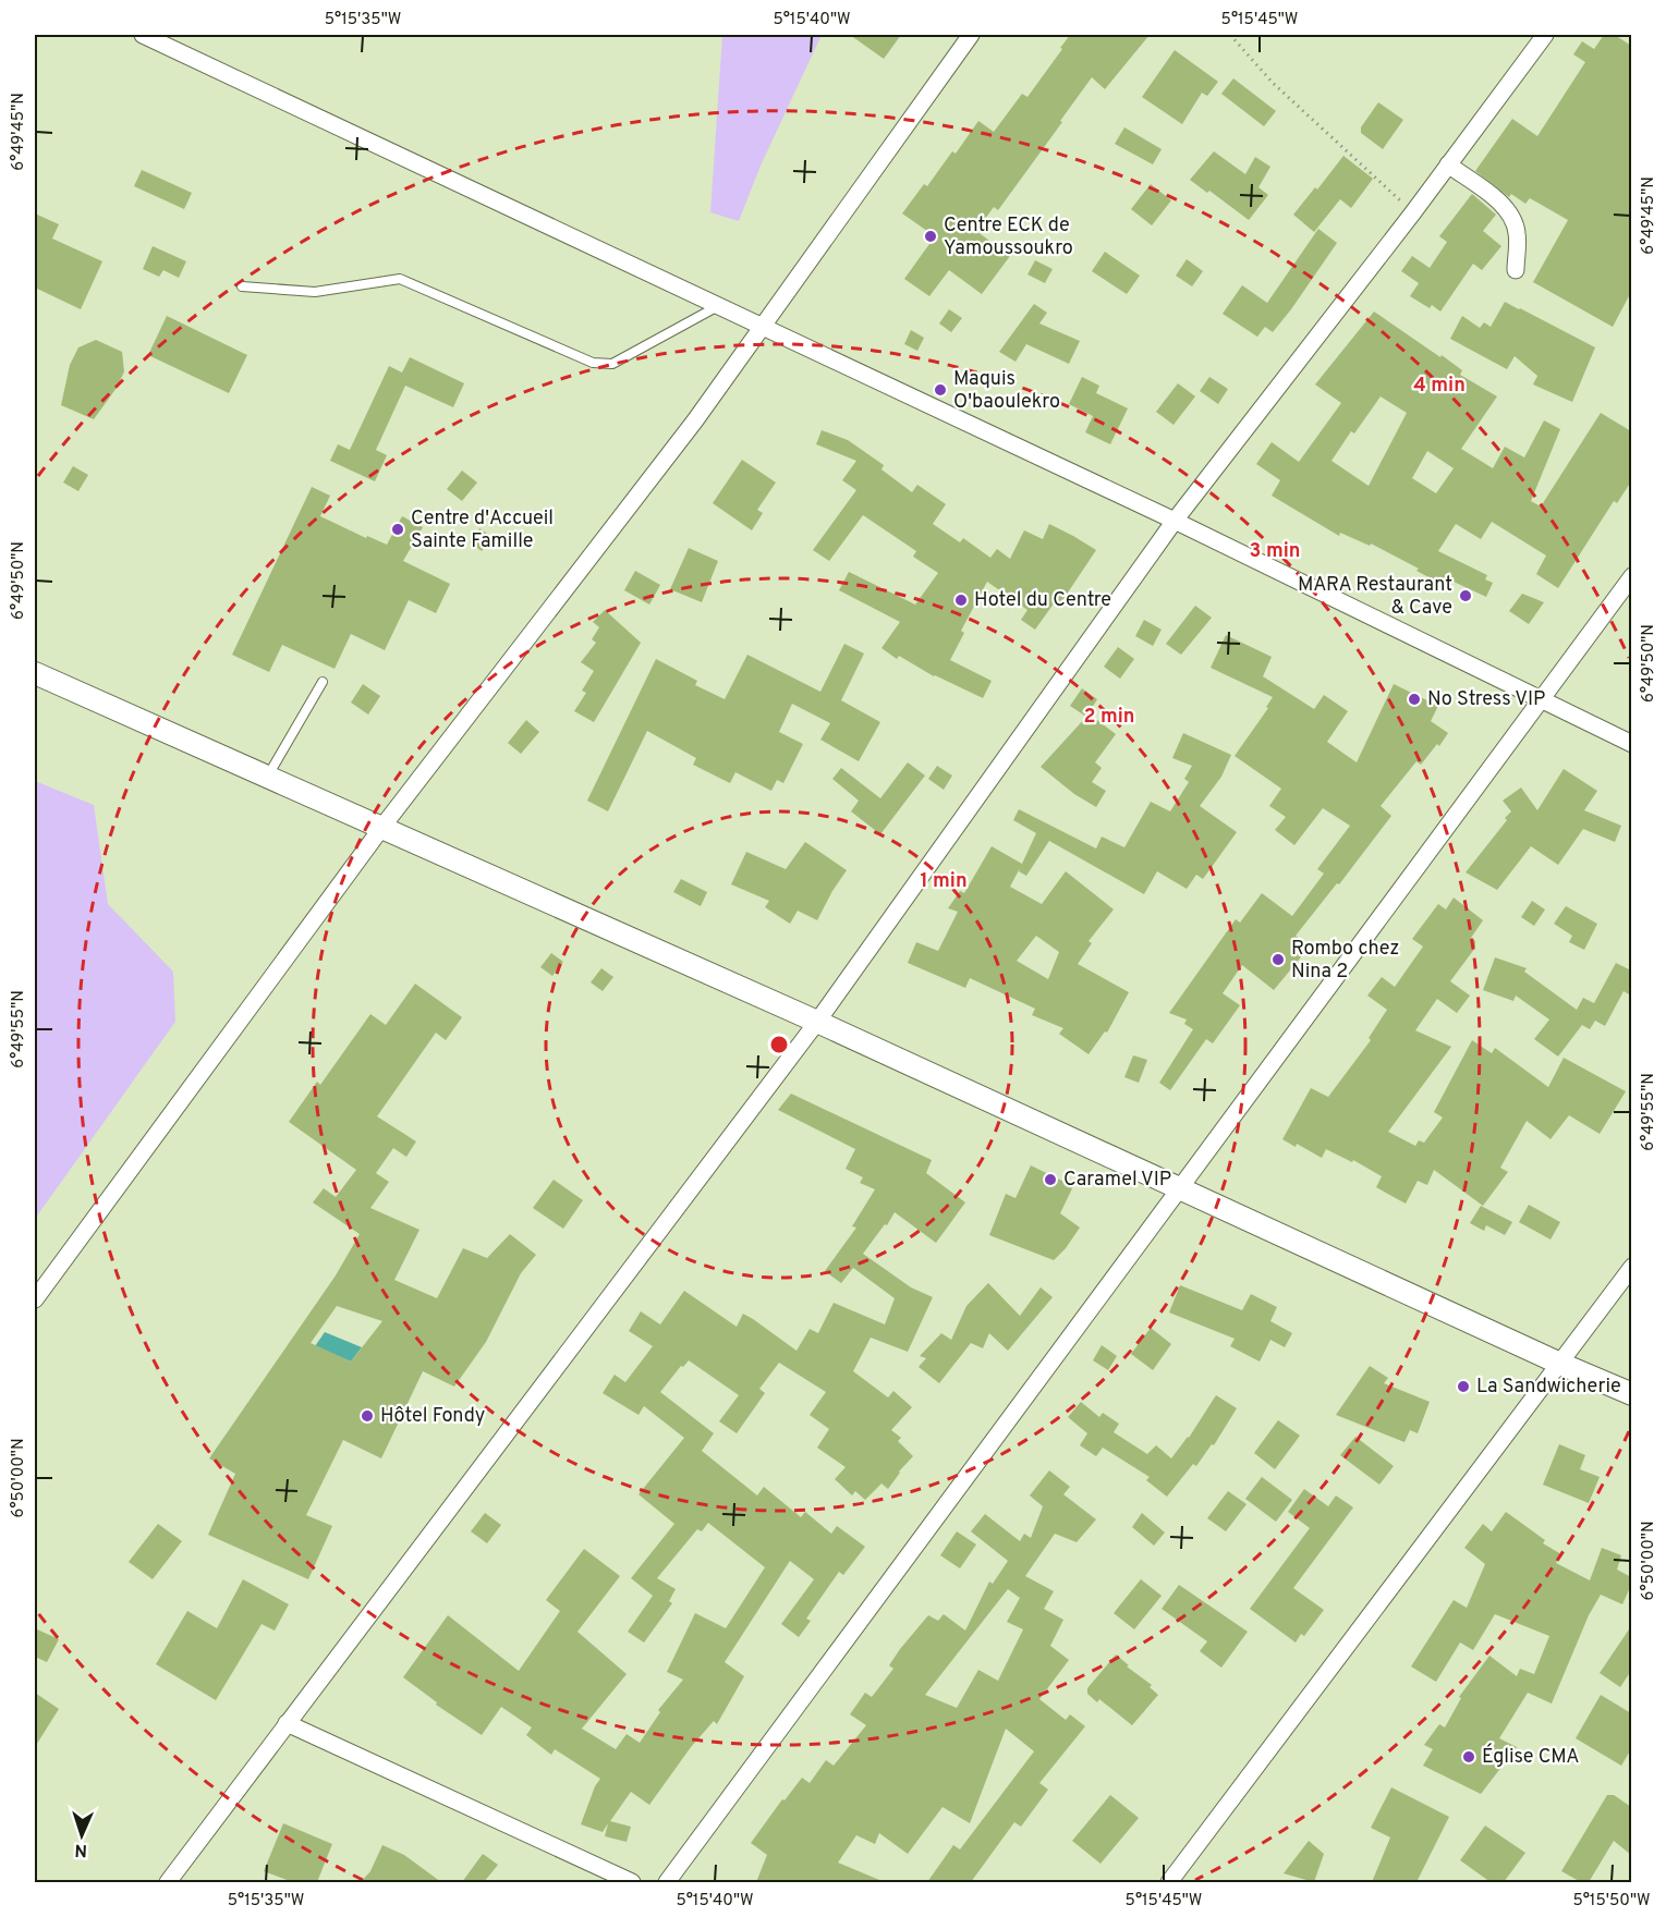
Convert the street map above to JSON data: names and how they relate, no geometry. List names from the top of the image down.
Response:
{
  "places": [
    "Centre ECK de Yamoussoukro",
    "Maquis O'baoulekro",
    "Centre d'Accueil Sainte Famille",
    "MARA Restaurant & Cave",
    "Hotel du Centre",
    "No Stress VIP",
    "Rombo chez Nina 2",
    "Caramel VIP",
    "La Sandwicherie",
    "Hôtel Fondy",
    "Église CMA"
  ],
  "north": "bottom",
  "coordinates": [
    "5°15'35\"W",
    "5°15'40\"W",
    "5°15'45\"W",
    "6°49'45\"N",
    "6°49'50\"N",
    "6°49'55\"N",
    "6°50'00\"N",
    "5°15'50\"W"
  ],
  "rings": [
    "4 min",
    "3 min",
    "2 min",
    "1 min"
  ]
}
